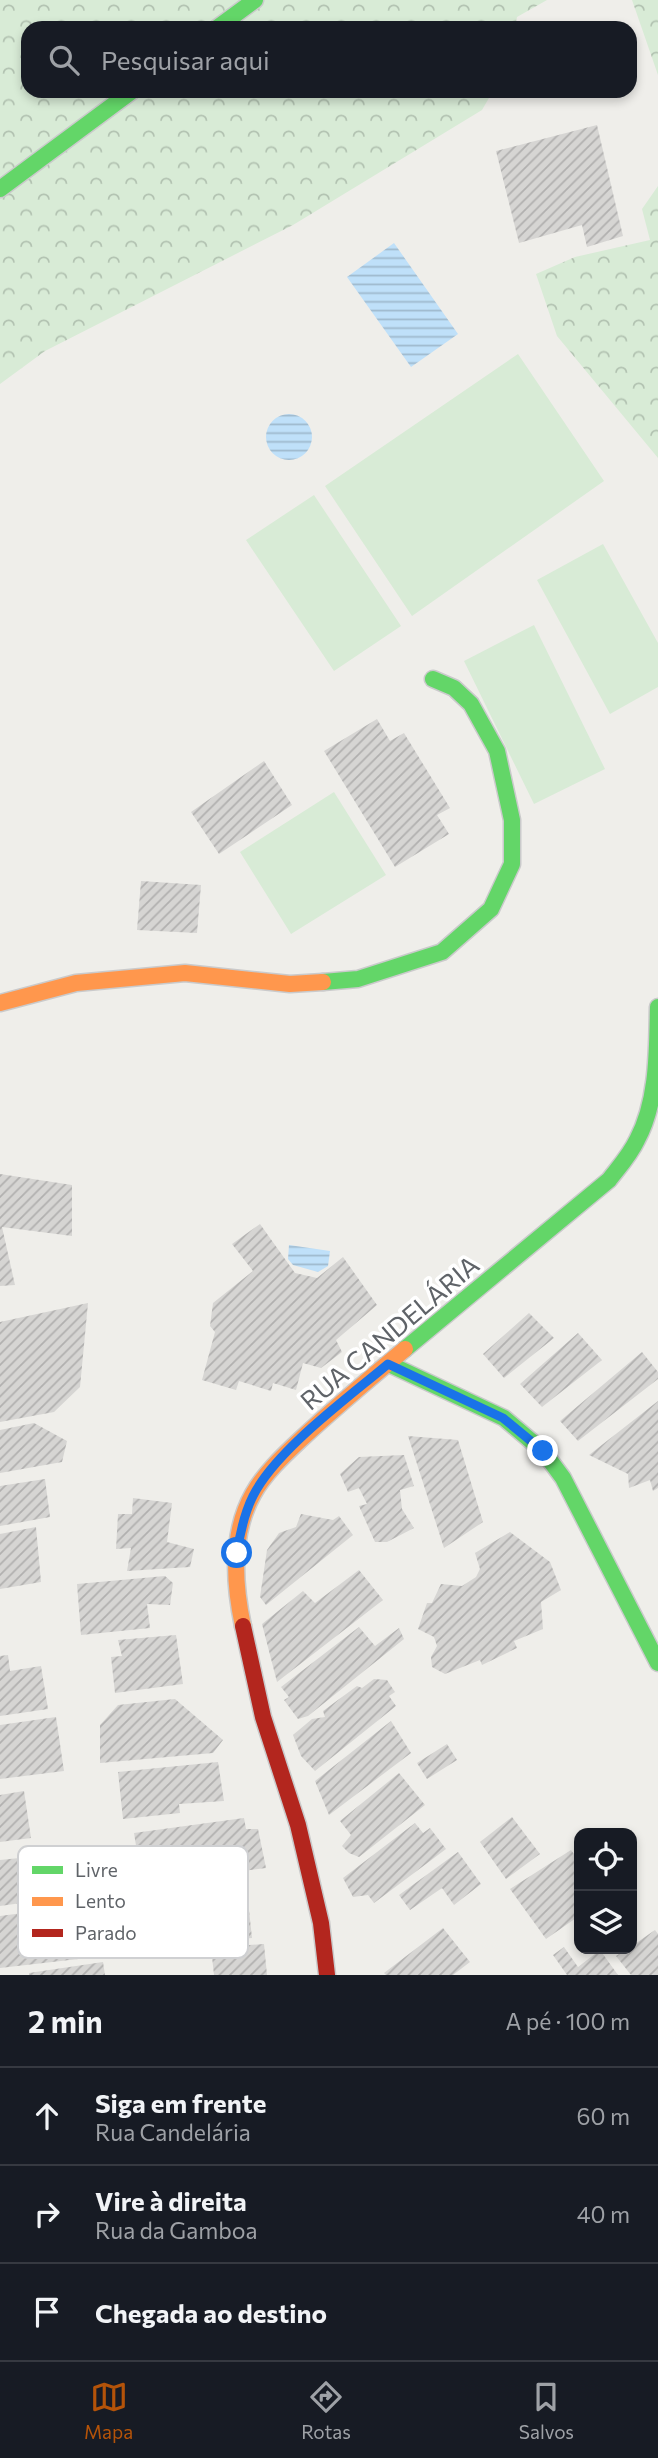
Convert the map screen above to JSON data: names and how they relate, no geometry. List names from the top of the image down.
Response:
{
  "streets": {
    "street": ["RUA CANDELÁRIA"]
  },
  "legend": ["Livre", "Lento", "Parado"],
  "page": {
    "search": "Pesquisar aqui",
    "heading": ["2 min", "A pé · 100 m"],
    "list": [
      ["Siga em frente", "Rua Candelária", "60 m"],
      ["Vire à direita", "Rua da Gamboa", "40 m"],
      "Chegada ao destino"
    ],
    "nav": ["Mapa", "Rotas", "Salvos"]
  }
}
